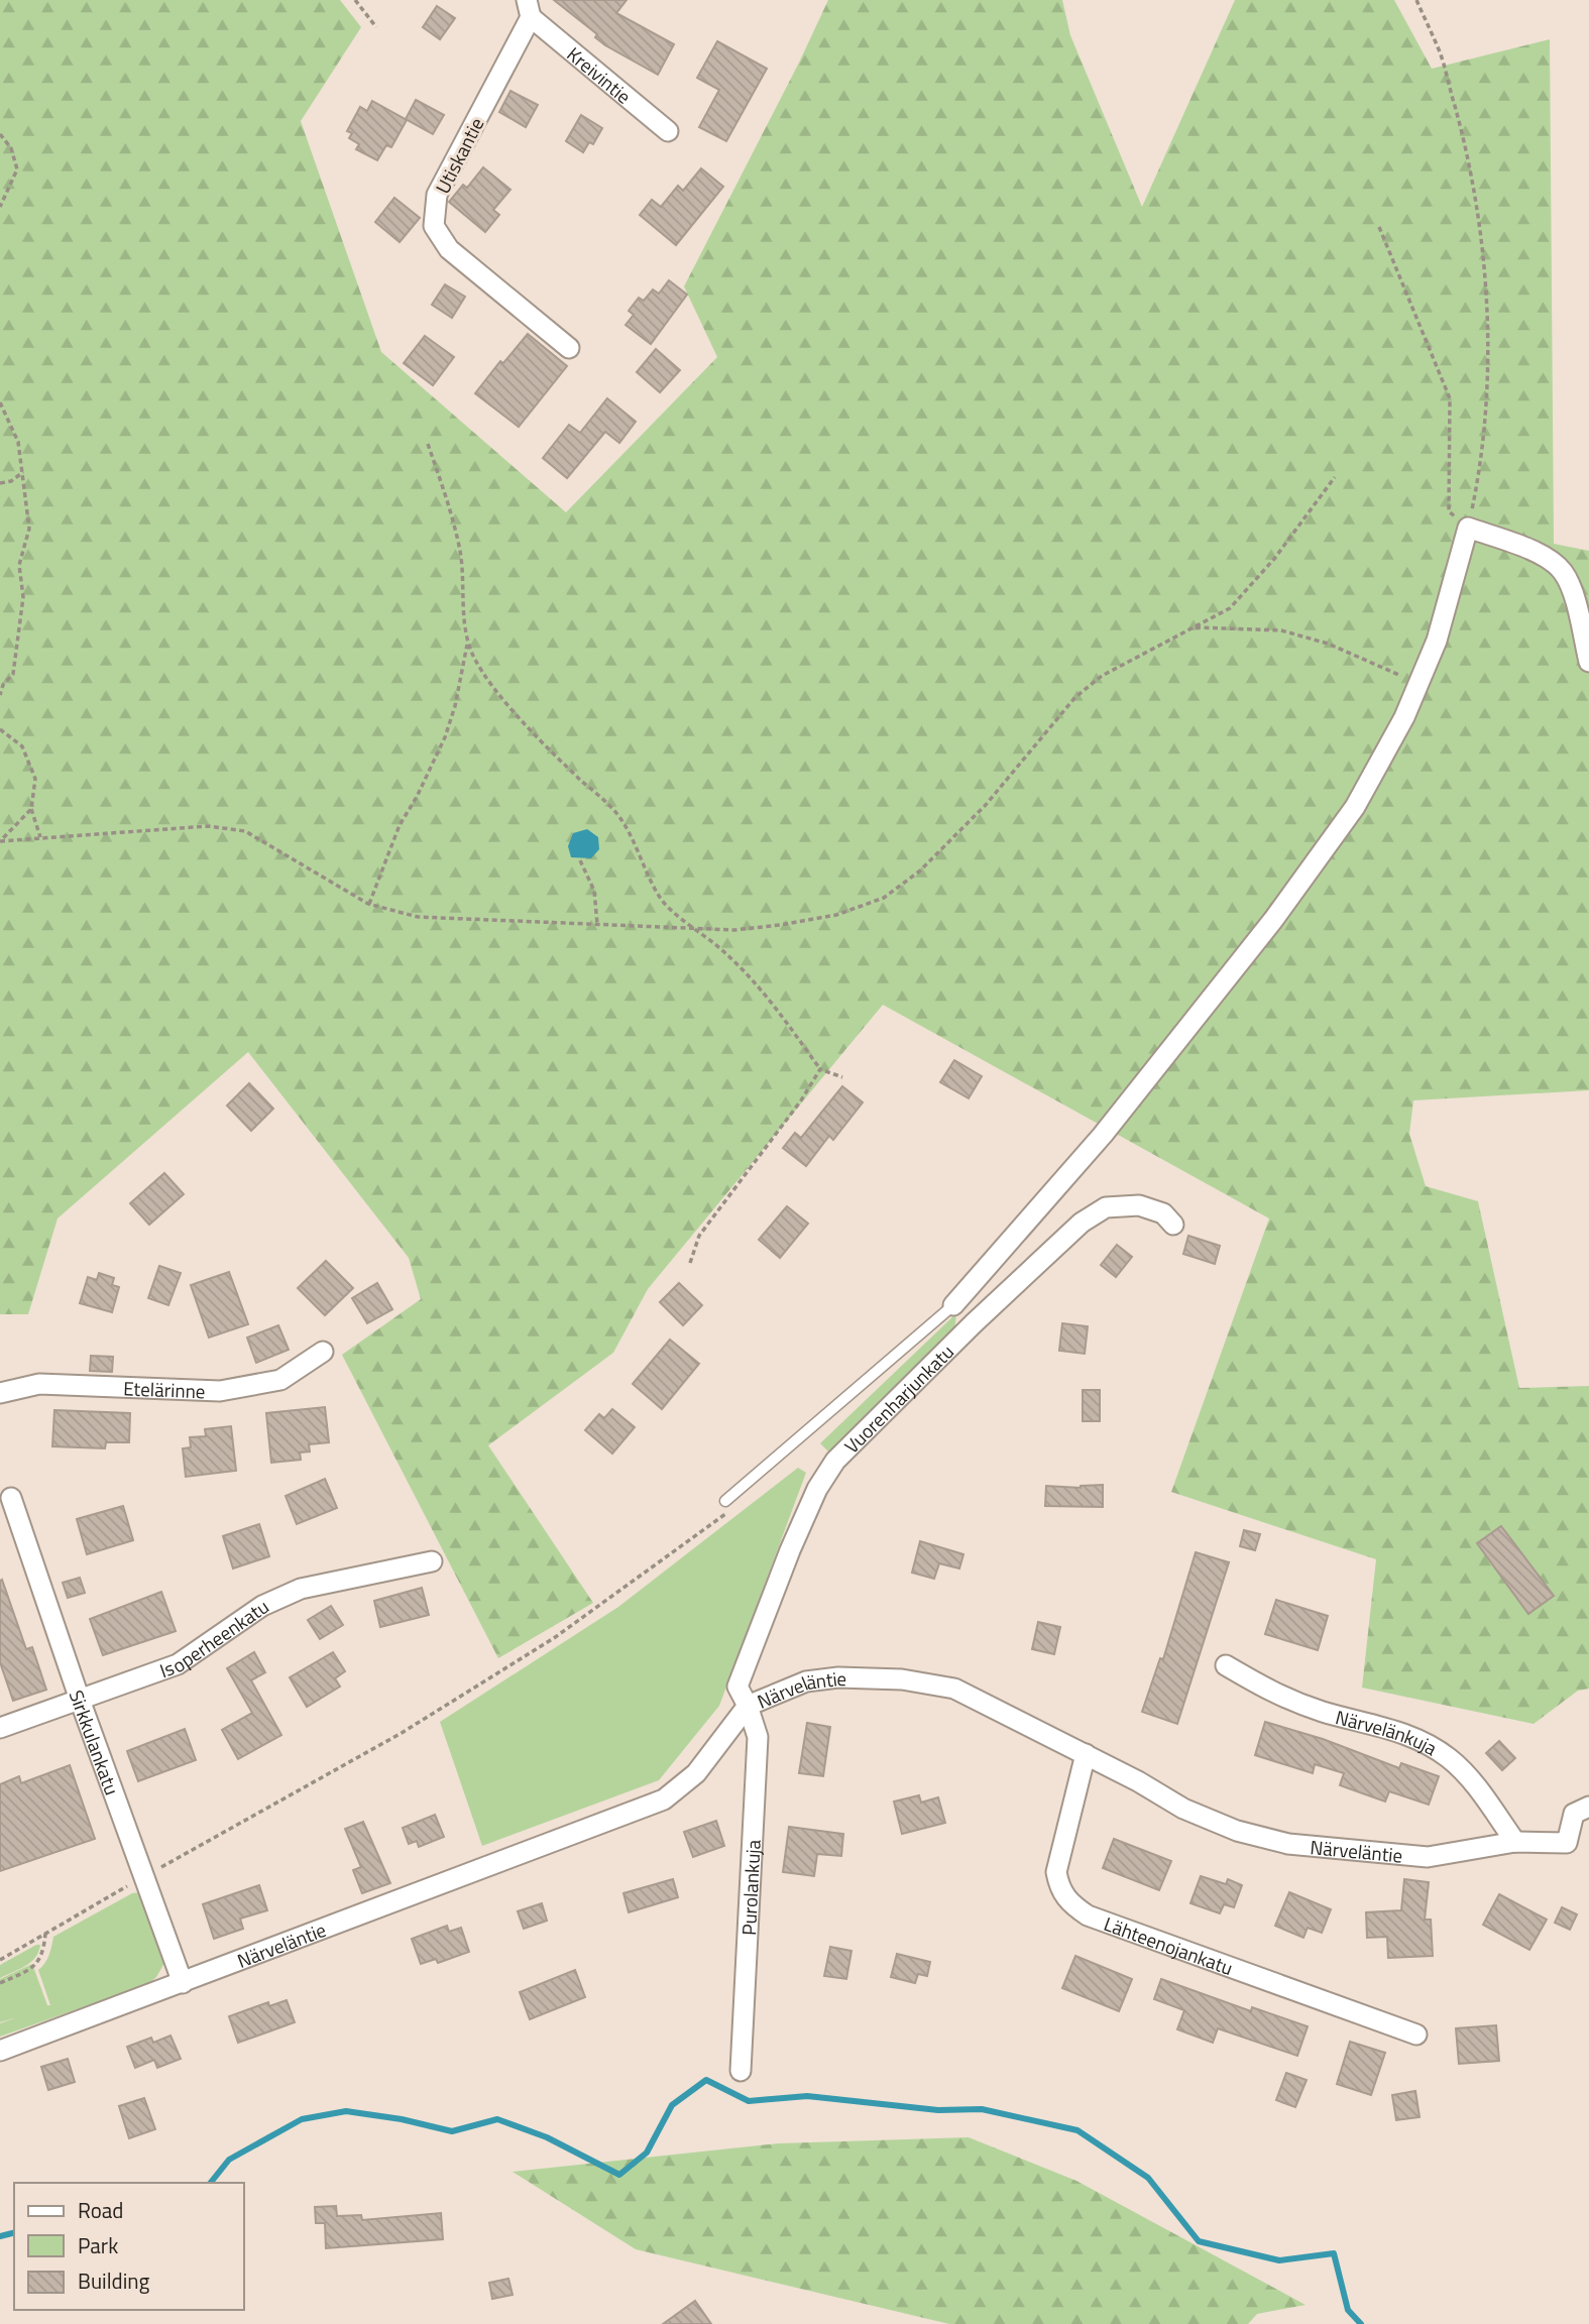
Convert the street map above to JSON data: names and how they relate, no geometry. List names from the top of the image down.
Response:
{
  "streets": {
    "street": [
      "Kreivintie",
      "Utiskantie",
      "Etelärinne",
      "Vuorenharjunkatu",
      "Isoperheenkatu",
      "Närveläntie",
      "Närvelänkuja",
      "Sirkkulankatu",
      "Purolankuja",
      "Lähteenojankatu"
    ]
  },
  "crossings": [
    ["Kreivintie", "Utiskantie"],
    ["Vuorenharjunkatu", "Närveläntie"],
    ["Vuorenharjunkatu", "Purolankuja"],
    ["Isoperheenkatu", "Sirkkulankatu"],
    ["Närveläntie", "Närvelänkuja"],
    ["Närveläntie", "Sirkkulankatu"],
    ["Närveläntie", "Purolankuja"],
    ["Närveläntie", "Lähteenojankatu"]
  ],
  "legend": ["Road", "Park", "Building"]
}
